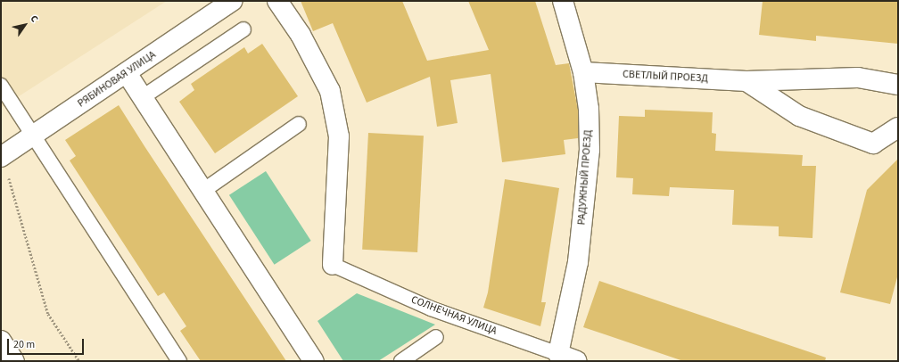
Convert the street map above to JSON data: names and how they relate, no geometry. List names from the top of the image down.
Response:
{
  "streets": {
    "street": ["СВЕТЛЫЙ ПРОЕЗД", "РЯБИНОВАЯ УЛИЦА", "РАДУЖНЫЙ ПРОЕЗД"],
    "lane": ["СОЛНЕЧНАЯ УЛИЦА"]
  },
  "crossings": [
    ["СВЕТЛЫЙ ПРОЕЗД", "РАДУЖНЫЙ ПРОЕЗД"],
    ["РАДУЖНЫЙ ПРОЕЗД", "СОЛНЕЧНАЯ УЛИЦА"]
  ],
  "scale_bar": "20 m",
  "north": "top right"
}
